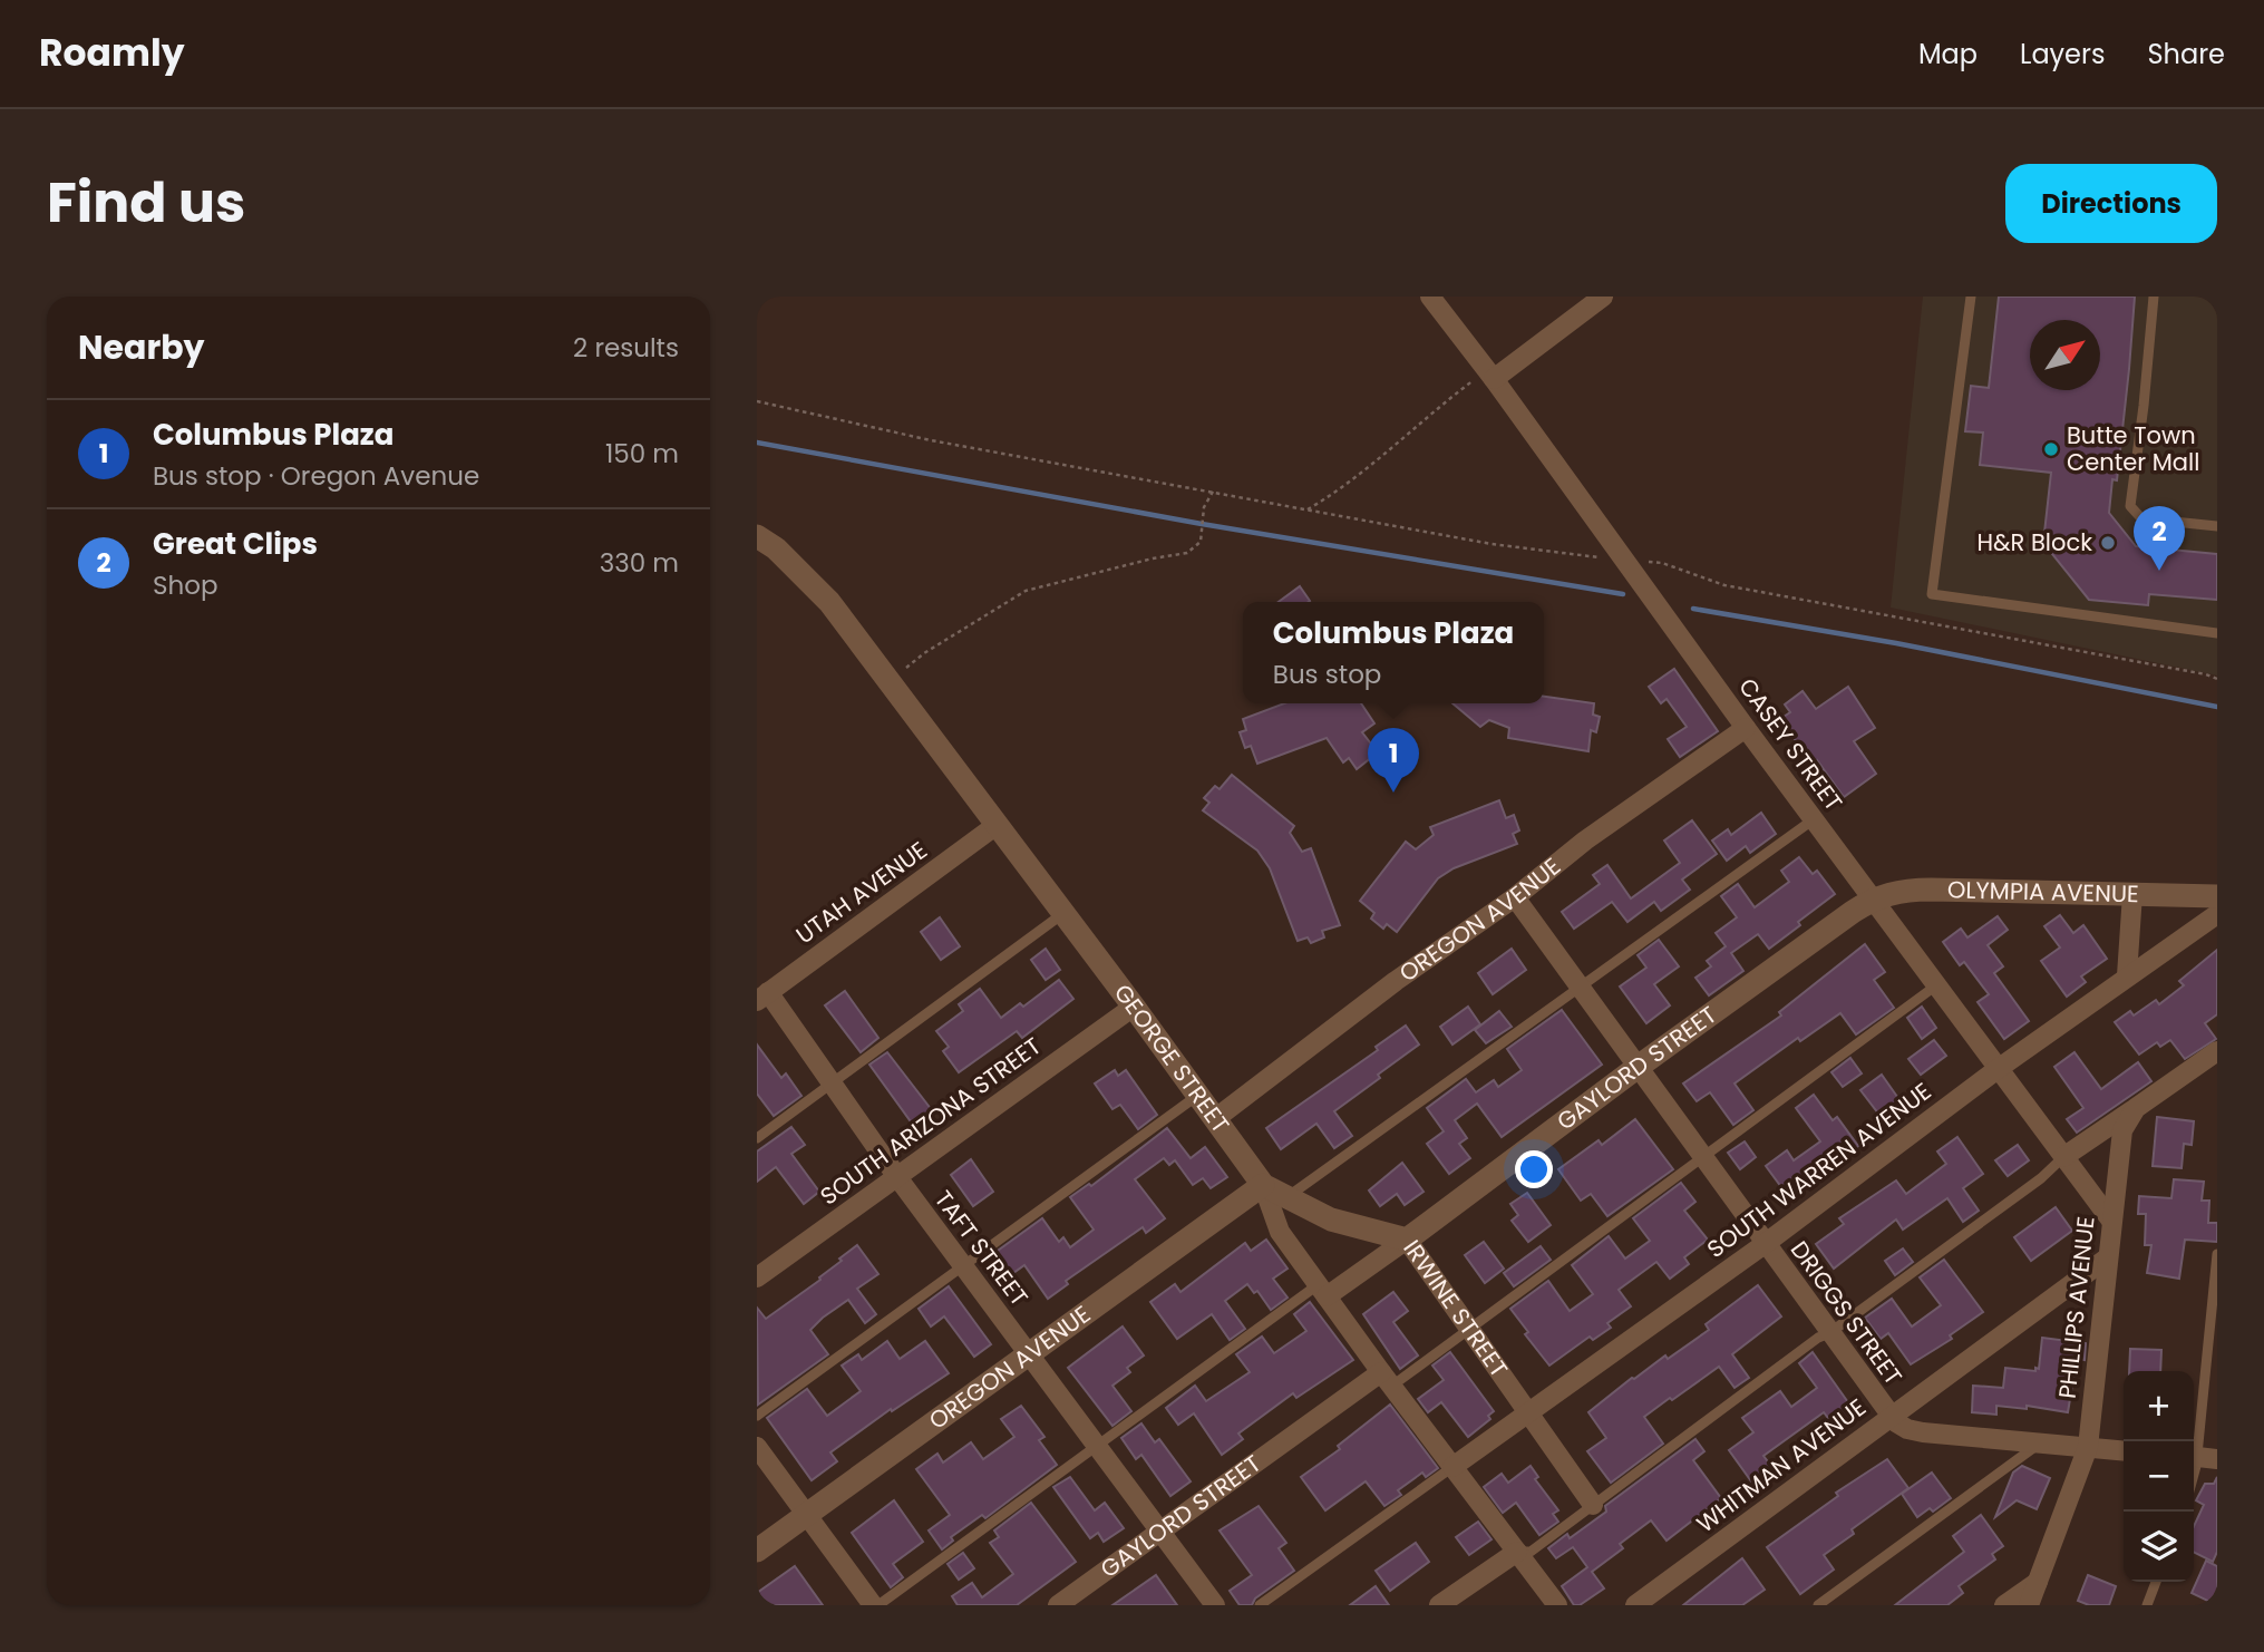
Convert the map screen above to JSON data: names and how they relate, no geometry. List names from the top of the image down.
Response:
{
  "streets": {
    "street": [
      "CASEY STREET",
      "OLYMPIA AVENUE",
      "UTAH AVENUE",
      "OREGON AVENUE",
      "GEORGE STREET",
      "GAYLORD STREET",
      "SOUTH ARIZONA STREET",
      "SOUTH WARREN AVENUE",
      "TAFT STREET",
      "PHILLIPS AVENUE",
      "IRWINE STREET",
      "DRIGGS STREET",
      "WHITMAN AVENUE"
    ]
  },
  "crossings": [
    ["CASEY STREET", "OLYMPIA AVENUE"],
    ["CASEY STREET", "OREGON AVENUE"],
    ["CASEY STREET", "GAYLORD STREET"],
    ["CASEY STREET", "SOUTH WARREN AVENUE"],
    ["CASEY STREET", "PHILLIPS AVENUE"],
    ["OLYMPIA AVENUE", "GAYLORD STREET"],
    ["UTAH AVENUE", "GEORGE STREET"],
    ["UTAH AVENUE", "TAFT STREET"],
    ["OREGON AVENUE", "GEORGE STREET"],
    ["OREGON AVENUE", "TAFT STREET"],
    ["OREGON AVENUE", "IRWINE STREET"],
    ["OREGON AVENUE", "DRIGGS STREET"],
    ["GEORGE STREET", "GAYLORD STREET"],
    ["GEORGE STREET", "SOUTH ARIZONA STREET"],
    ["GEORGE STREET", "SOUTH WARREN AVENUE"],
    ["GEORGE STREET", "IRWINE STREET"],
    ["GAYLORD STREET", "TAFT STREET"],
    ["GAYLORD STREET", "IRWINE STREET"],
    ["GAYLORD STREET", "DRIGGS STREET"],
    ["SOUTH ARIZONA STREET", "TAFT STREET"],
    ["SOUTH WARREN AVENUE", "IRWINE STREET"],
    ["SOUTH WARREN AVENUE", "DRIGGS STREET"],
    ["PHILLIPS AVENUE", "WHITMAN AVENUE"],
    ["DRIGGS STREET", "WHITMAN AVENUE"]
  ],
  "places": ["Butte Town Center Mall", "H&R Block"],
  "north": "top right",
  "page": {
    "header": "Roamly",
    "nav": ["Map", "Layers", "Share"],
    "title": "Find us",
    "buttons": "Directions",
    "heading": ["Nearby", "2 results"],
    "list": [
      {
        "mark": "1",
        "name": "Columbus Plaza",
        "note": "Bus stop · Oregon Avenue",
        "value": "150 m"
      },
      {
        "mark": "2",
        "name": "Great Clips",
        "note": "Shop",
        "value": "330 m"
      }
    ],
    "pins": ["2", "1"],
    "popup": ["Columbus Plaza", "Bus stop"],
    "map_buttons": ["+", "−"]
  }
}
